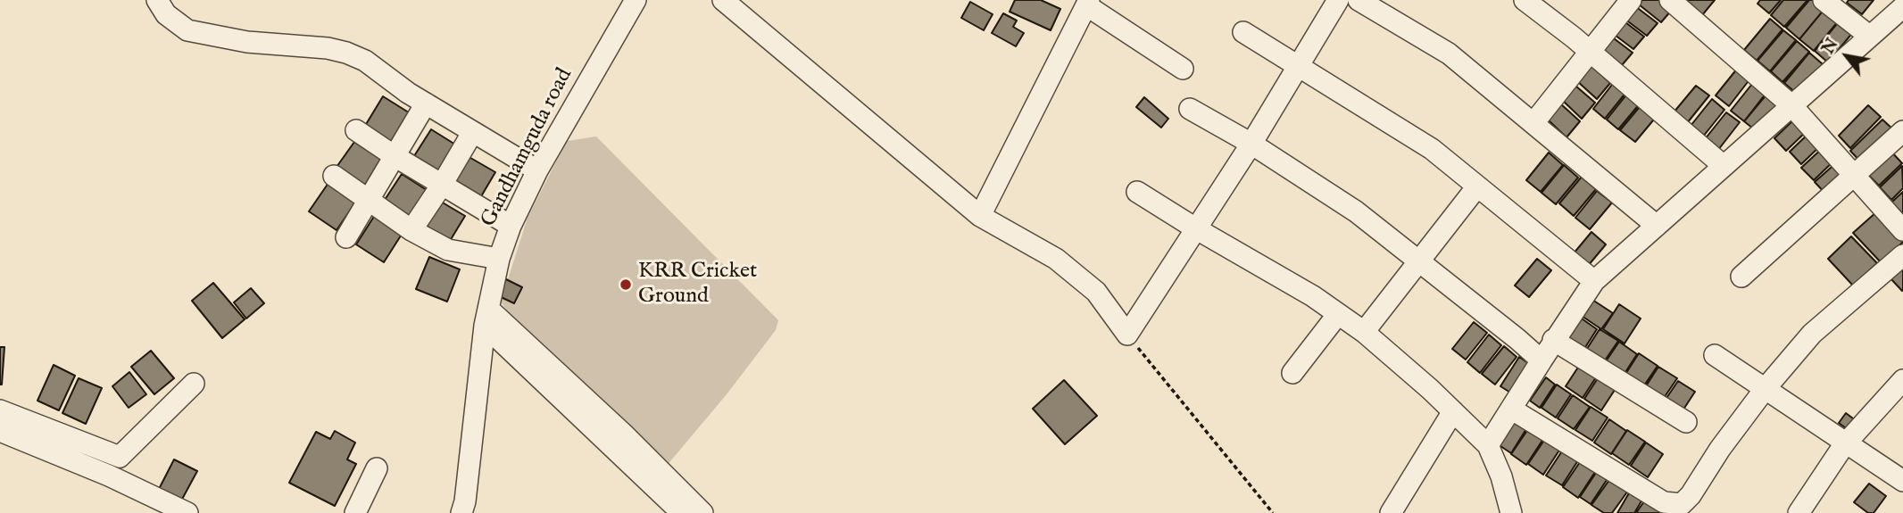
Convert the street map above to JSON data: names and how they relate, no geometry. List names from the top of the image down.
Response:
{
  "streets": {
    "street": ["Gandhamguda road"]
  },
  "places": ["KRR Cricket Ground"],
  "north": "top left"
}
